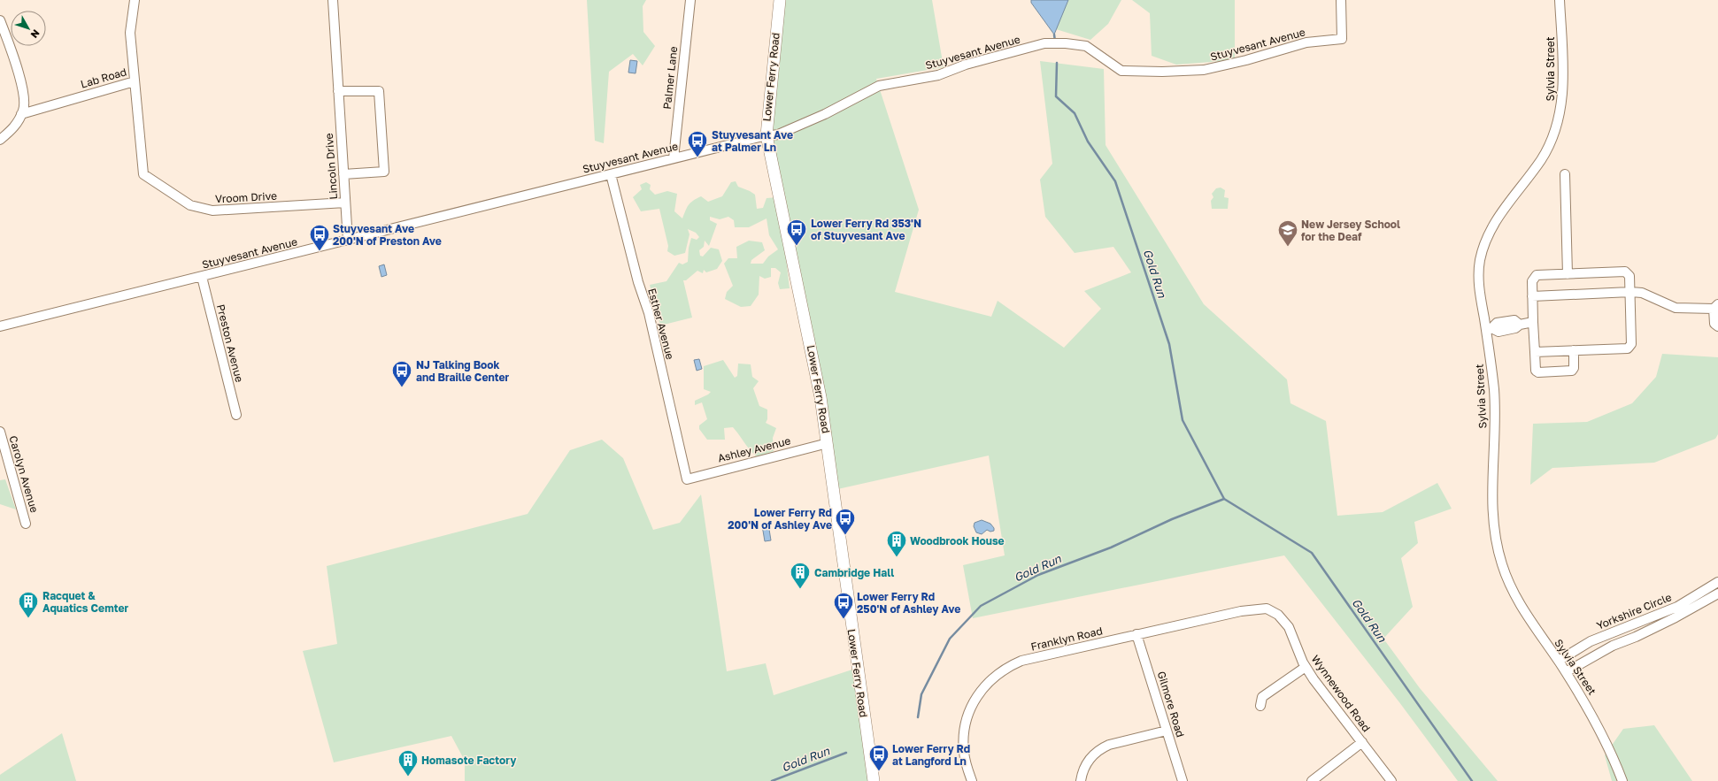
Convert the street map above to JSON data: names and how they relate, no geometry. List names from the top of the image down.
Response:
{
  "streets": {
    "street": [
      "Stuyvesant Avenue",
      "Sylvia Street",
      "Lower Ferry Road",
      "Lab Road",
      "Palmer Lane",
      "Lincoln Drive",
      "Vroom Drive",
      "Esther Avenue",
      "Preston Avenue",
      "Ashley Avenue",
      "Carolyn Avenue",
      "Yorkshire Circle",
      "Franklyn Road",
      "Wynnewood Road",
      "Gilmore Road"
    ]
  },
  "crossings": [
    ["Stuyvesant Avenue", "Lower Ferry Road"],
    ["Stuyvesant Avenue", "Palmer Lane"],
    ["Stuyvesant Avenue", "Lincoln Drive"],
    ["Stuyvesant Avenue", "Esther Avenue"],
    ["Stuyvesant Avenue", "Preston Avenue"],
    ["Sylvia Street", "Yorkshire Circle"],
    ["Lower Ferry Road", "Ashley Avenue"],
    ["Lab Road", "Vroom Drive"],
    ["Lincoln Drive", "Vroom Drive"],
    ["Esther Avenue", "Ashley Avenue"],
    ["Franklyn Road", "Wynnewood Road"],
    ["Franklyn Road", "Gilmore Road"]
  ],
  "water": ["Gold Run"],
  "places": {
    "bus stop": [
      "Stuyvesant Ave at Palmer Ln",
      "Lower Ferry Rd 353'N of Stuyvesant Ave",
      "Stuyvesant Ave 200'N of Preston Ave",
      "NJ Talking Book and Braille Center",
      "Lower Ferry Rd 200'N of Ashley Ave",
      "Lower Ferry Rd 250'N of Ashley Ave",
      "Lower Ferry Rd at Langford Ln"
    ],
    "school or university": ["New Jersey School for the Deaf"],
    "building": [
      "Woodbrook House",
      "Cambridge Hall",
      "Racquet & Aquatics Cemter",
      "Homasote Factory"
    ]
  },
  "north": "bottom right"
}
